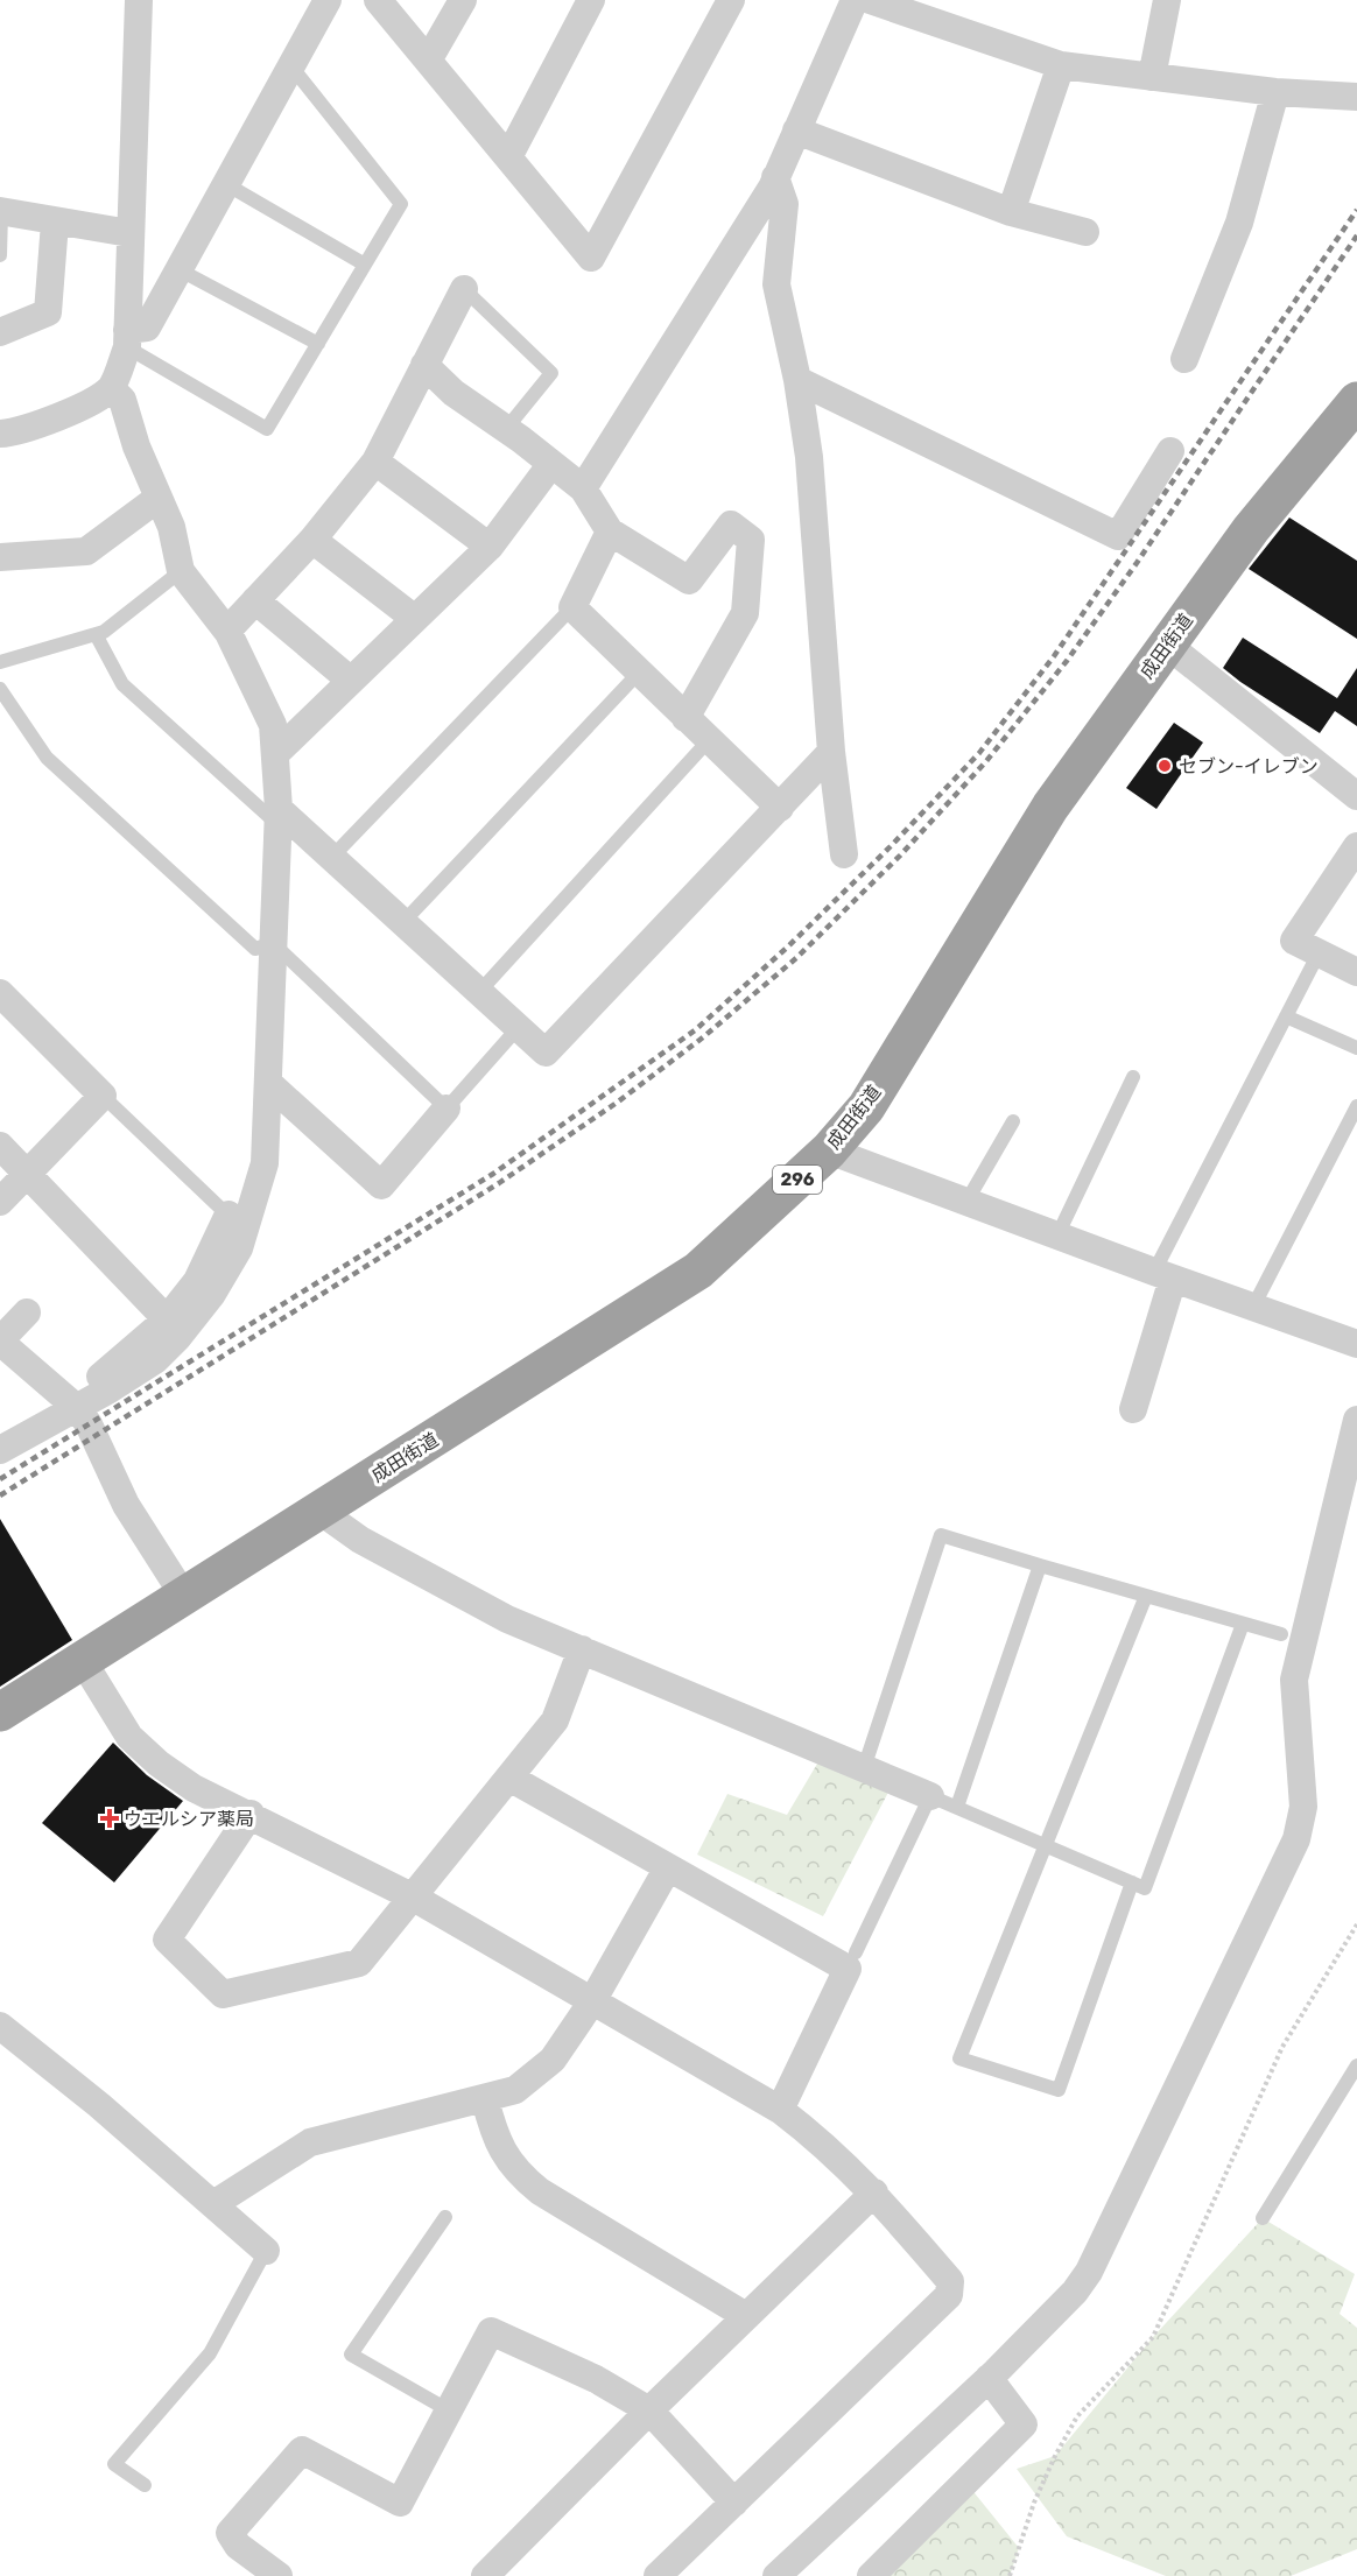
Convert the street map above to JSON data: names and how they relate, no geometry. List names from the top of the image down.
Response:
{
  "streets": {
    "highway": ["成田街道", "296"]
  },
  "places": {
    "other": ["セブン-イレブン"],
    "health": ["ウエルシア薬局"]
  }
}
